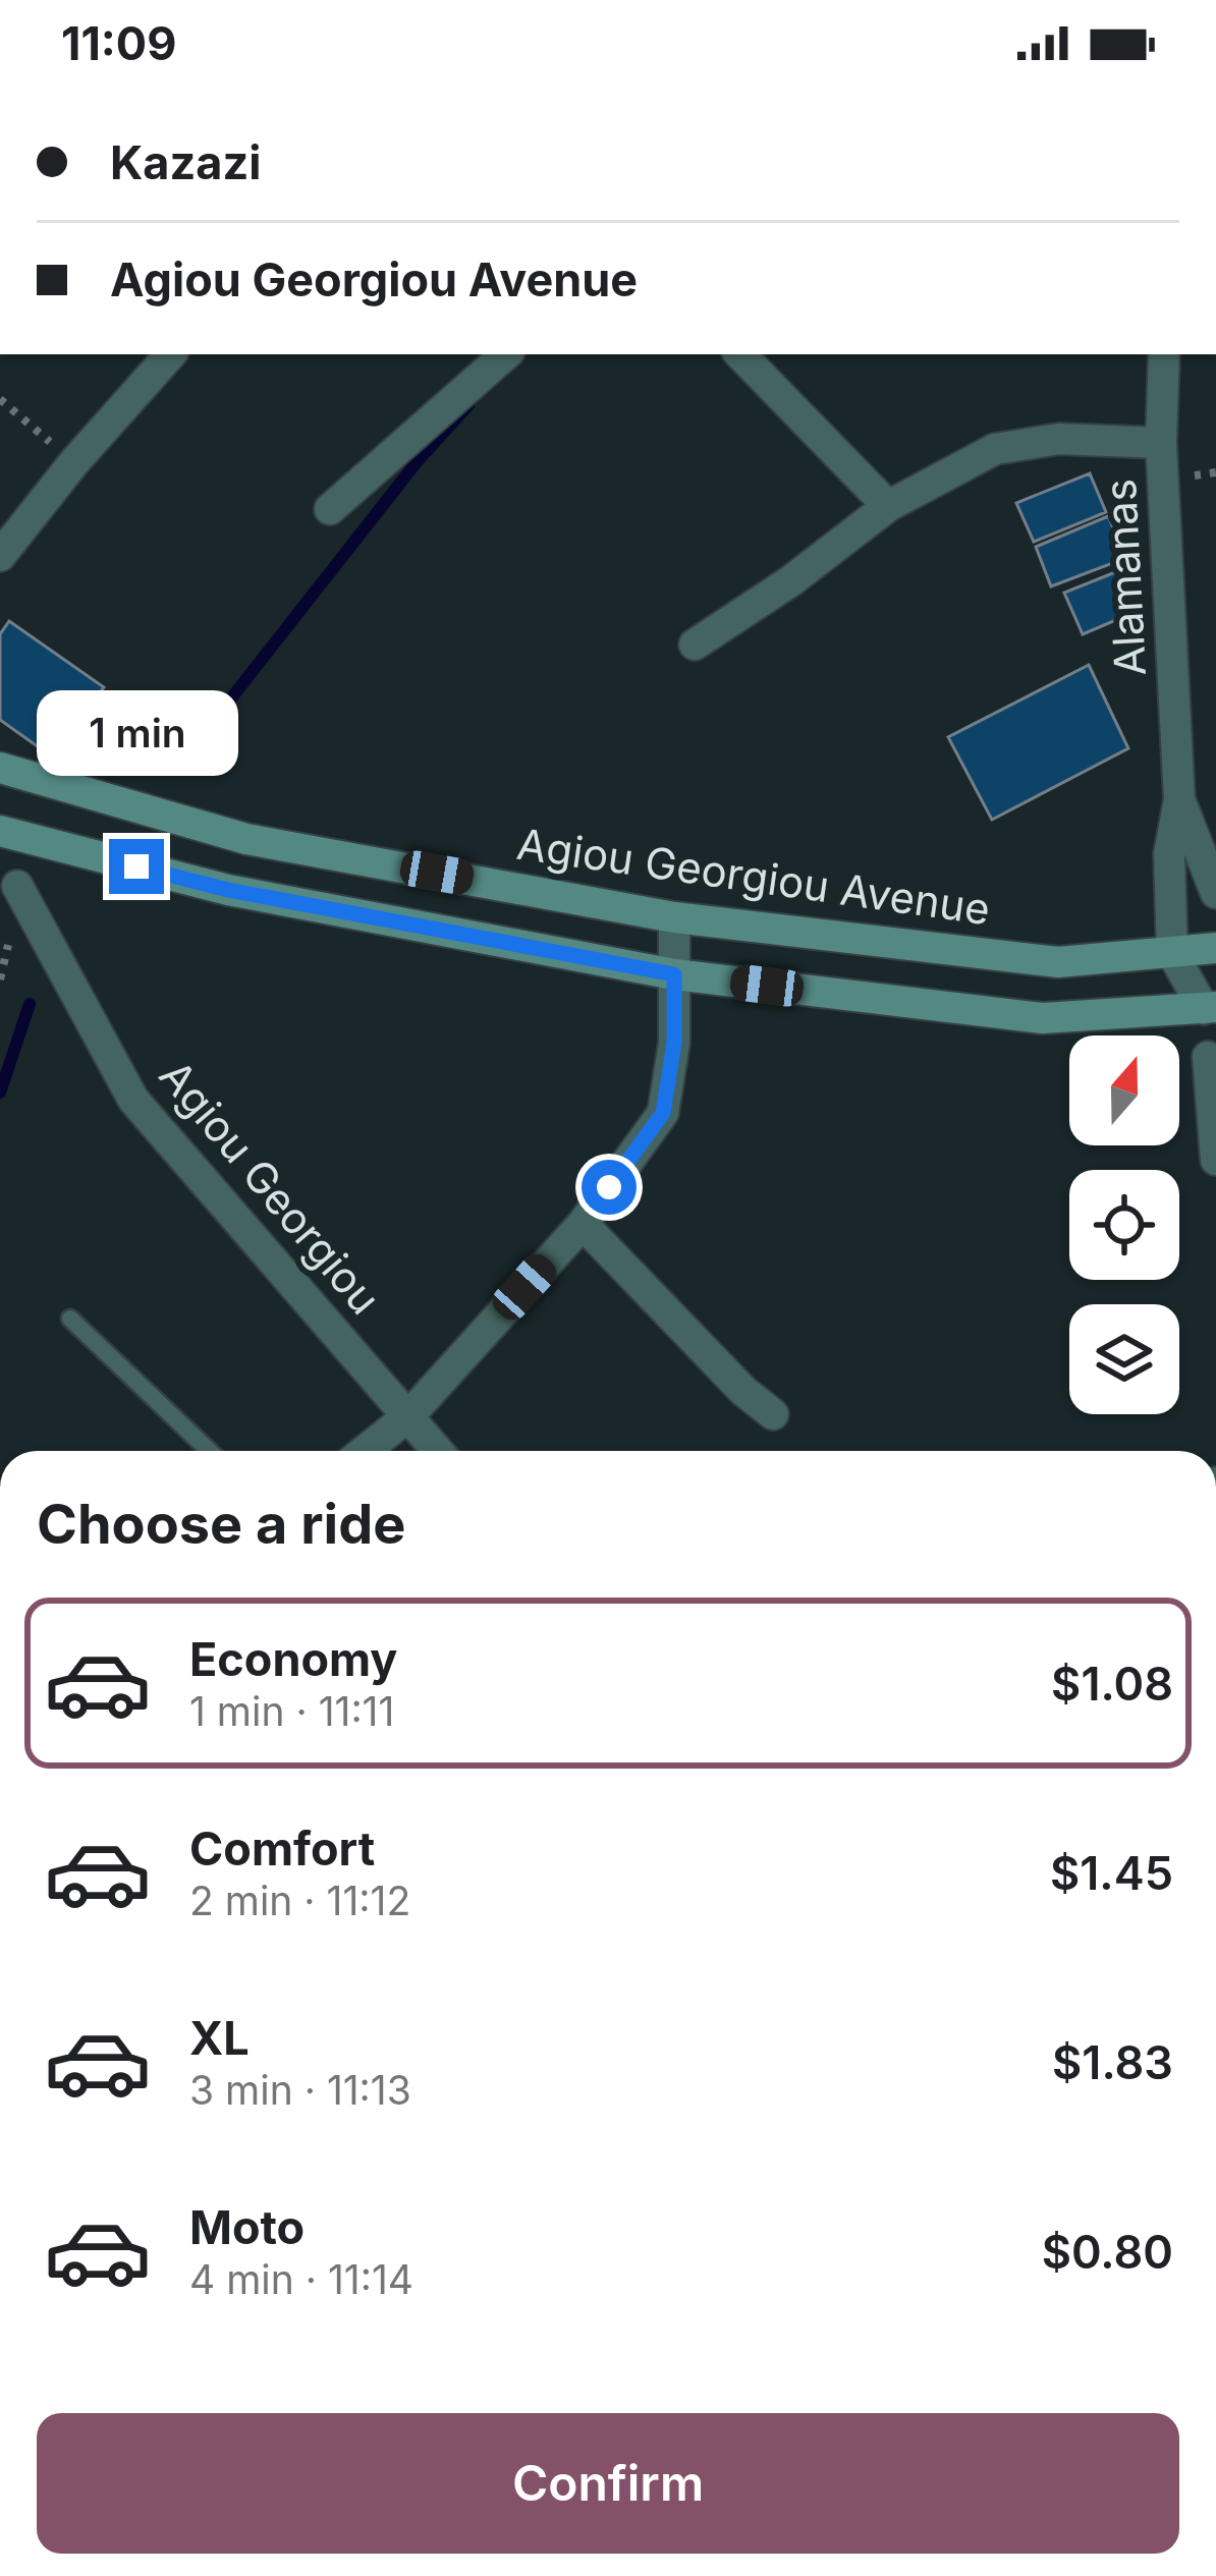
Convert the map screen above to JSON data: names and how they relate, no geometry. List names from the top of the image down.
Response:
{
  "streets": {
    "main road": ["Agiou Georgiou Avenue"],
    "street": ["Alamanas", "Agiou Georgiou"]
  },
  "crossings": [
    ["Alamanas", "Agiou Georgiou Avenue"]
  ],
  "north": "top",
  "page": {
    "status": "11:09",
    "banner": ["Kazazi", "Agiou Georgiou Avenue"],
    "bubble": "1 min",
    "heading": "Choose a ride",
    "list": [
      {
        "name": "Economy",
        "note": "1 min · 11:11",
        "value": "$1.08"
      },
      {
        "name": "Comfort",
        "note": "2 min · 11:12",
        "value": "$1.45"
      },
      {
        "name": "XL",
        "note": "3 min · 11:13",
        "value": "$1.83"
      },
      {
        "name": "Moto",
        "note": "4 min · 11:14",
        "value": "$0.80"
      }
    ],
    "buttons": "Confirm"
  }
}
